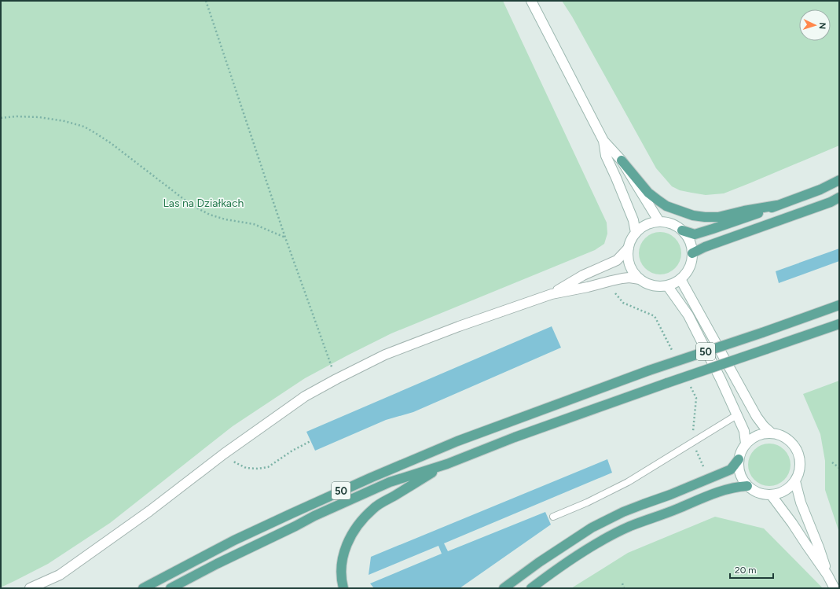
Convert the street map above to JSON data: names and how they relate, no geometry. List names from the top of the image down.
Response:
{
  "streets": {
    "main road": ["50"]
  },
  "parks": ["Las na Działkach"],
  "scale_bar": "20 m",
  "north": "right"
}
